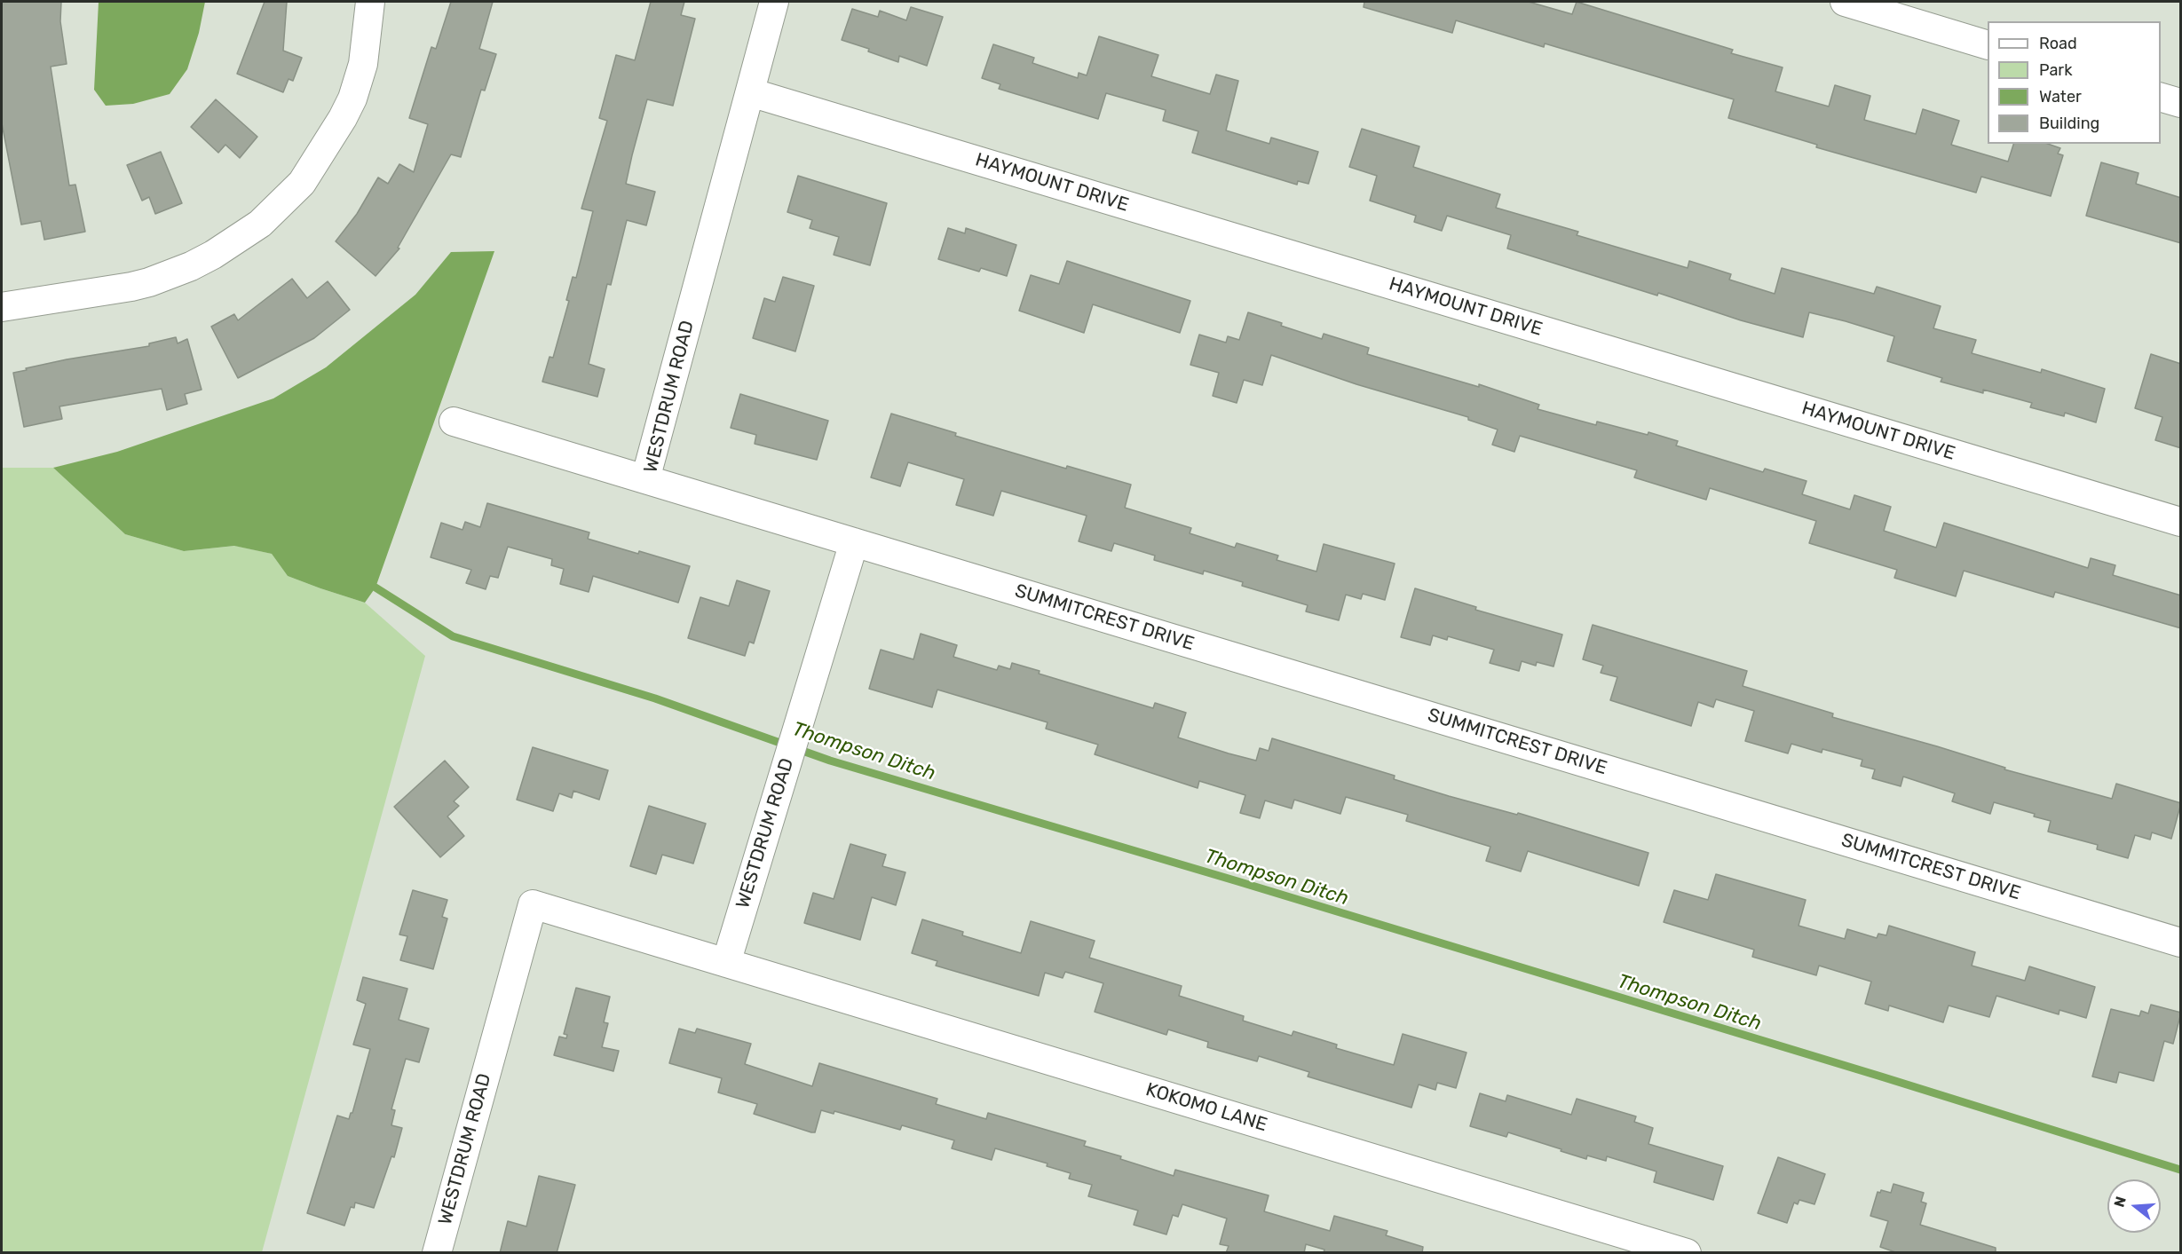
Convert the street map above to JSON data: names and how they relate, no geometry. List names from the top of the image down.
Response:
{
  "streets": {
    "street": [
      "HAYMOUNT DRIVE",
      "WESTDRUM ROAD",
      "SUMMITCREST DRIVE",
      "KOKOMO LANE"
    ]
  },
  "crossings": [
    ["HAYMOUNT DRIVE", "WESTDRUM ROAD"],
    ["WESTDRUM ROAD", "SUMMITCREST DRIVE"],
    ["WESTDRUM ROAD", "KOKOMO LANE"]
  ],
  "water": ["Thompson Ditch"],
  "legend": [
    "Road",
    "Park",
    "Water",
    "Building"
  ],
  "north": "left"
}
